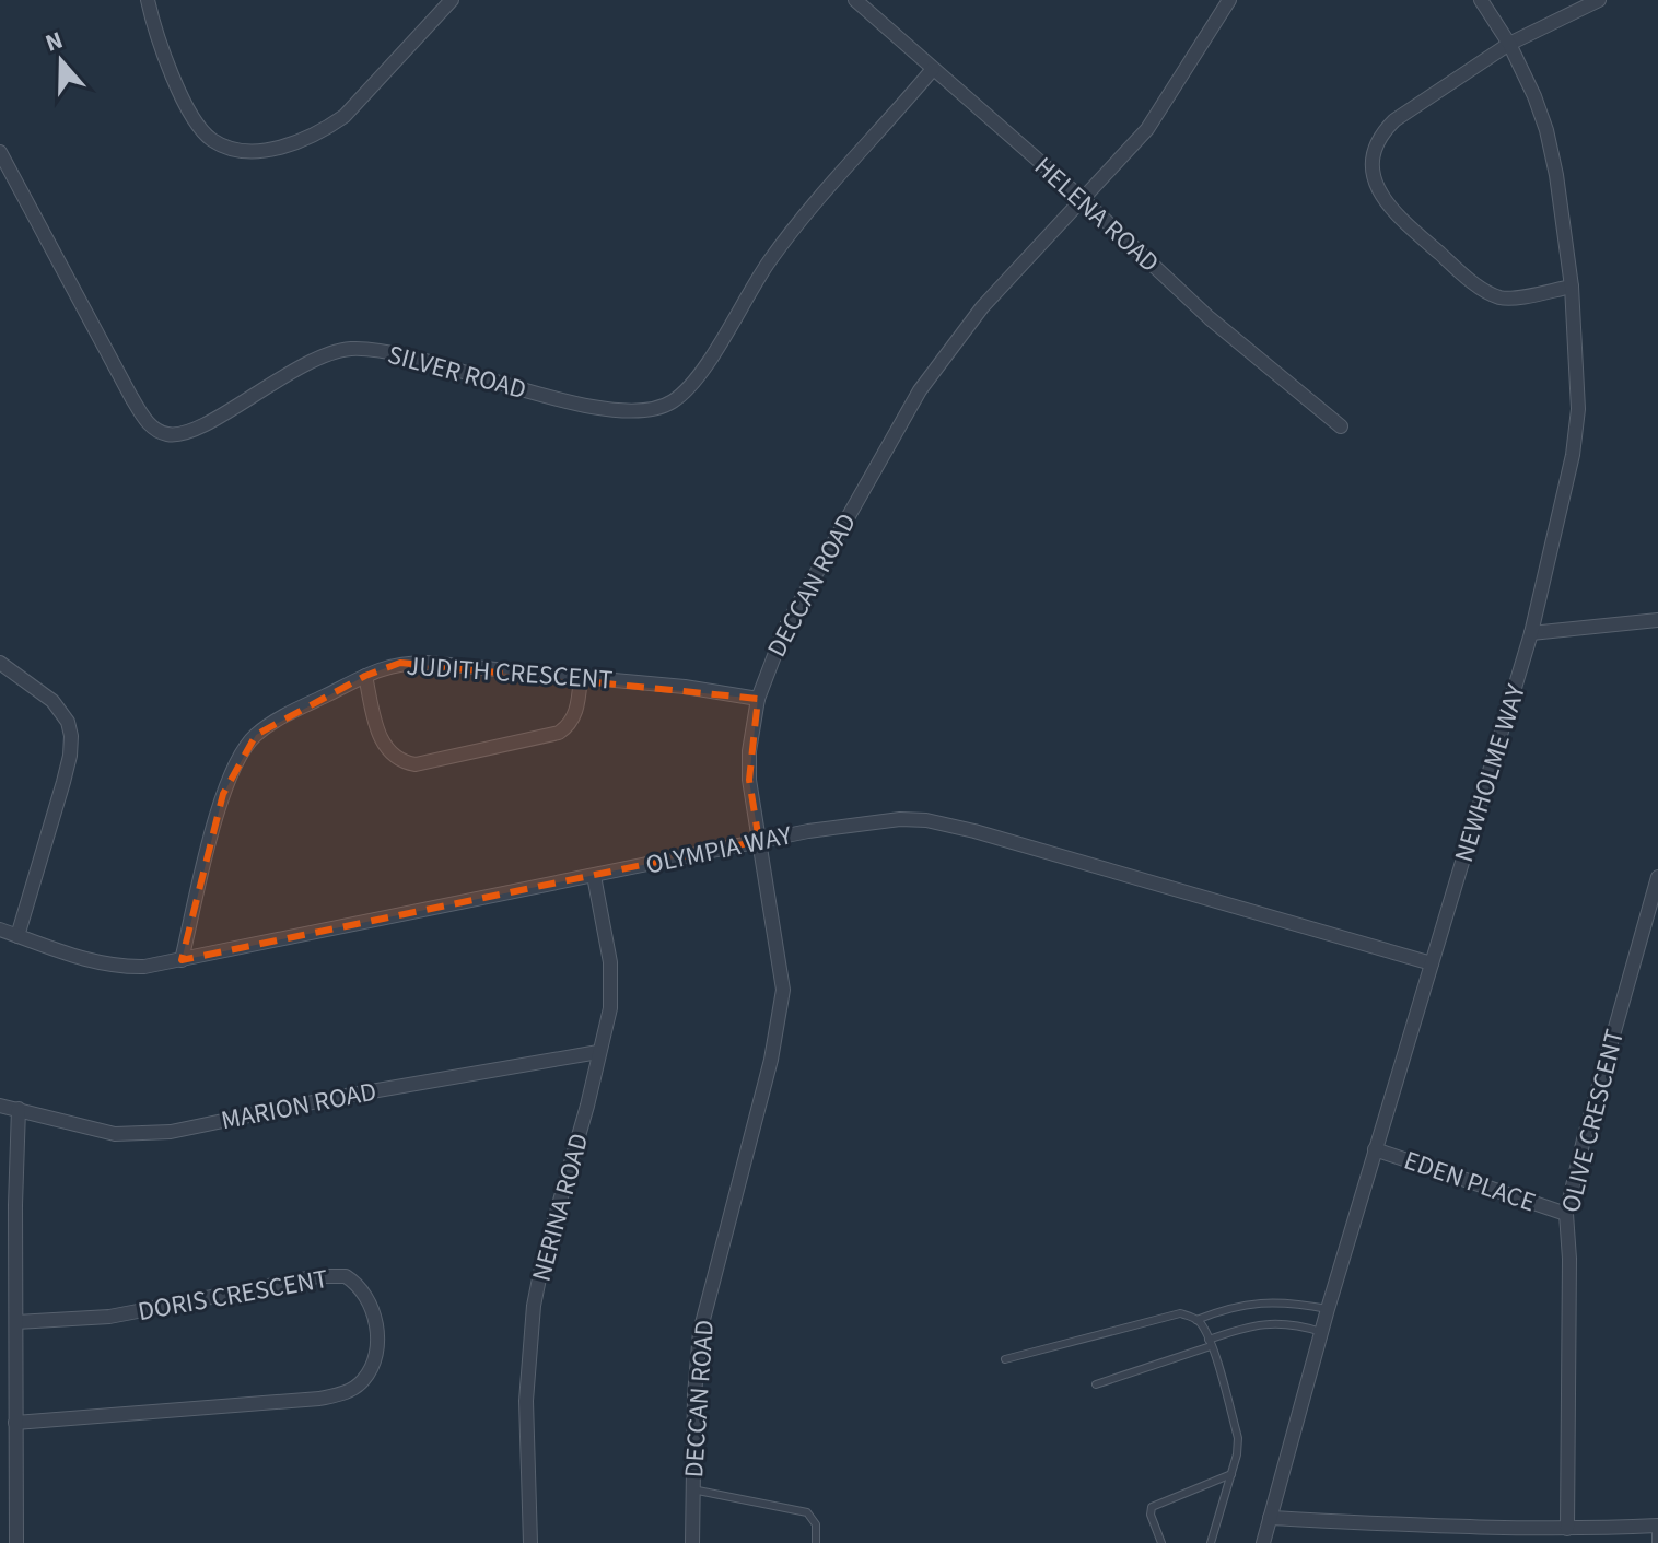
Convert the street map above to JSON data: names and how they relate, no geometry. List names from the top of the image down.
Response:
{
  "streets": {
    "street": [
      "HELENA ROAD",
      "SILVER ROAD",
      "DECCAN ROAD",
      "JUDITH CRESCENT",
      "NEWHOLME WAY",
      "OLYMPIA WAY",
      "MARION ROAD",
      "OLIVE CRESCENT",
      "EDEN PLACE",
      "NERINA ROAD",
      "DORIS CRESCENT"
    ]
  },
  "crossings": [
    ["HELENA ROAD", "SILVER ROAD"],
    ["HELENA ROAD", "DECCAN ROAD"],
    ["DECCAN ROAD", "JUDITH CRESCENT"],
    ["DECCAN ROAD", "OLYMPIA WAY"],
    ["JUDITH CRESCENT", "OLYMPIA WAY"],
    ["NEWHOLME WAY", "OLYMPIA WAY"],
    ["NEWHOLME WAY", "EDEN PLACE"],
    ["OLYMPIA WAY", "NERINA ROAD"],
    ["MARION ROAD", "NERINA ROAD"],
    ["OLIVE CRESCENT", "EDEN PLACE"]
  ],
  "north": "top"
}
